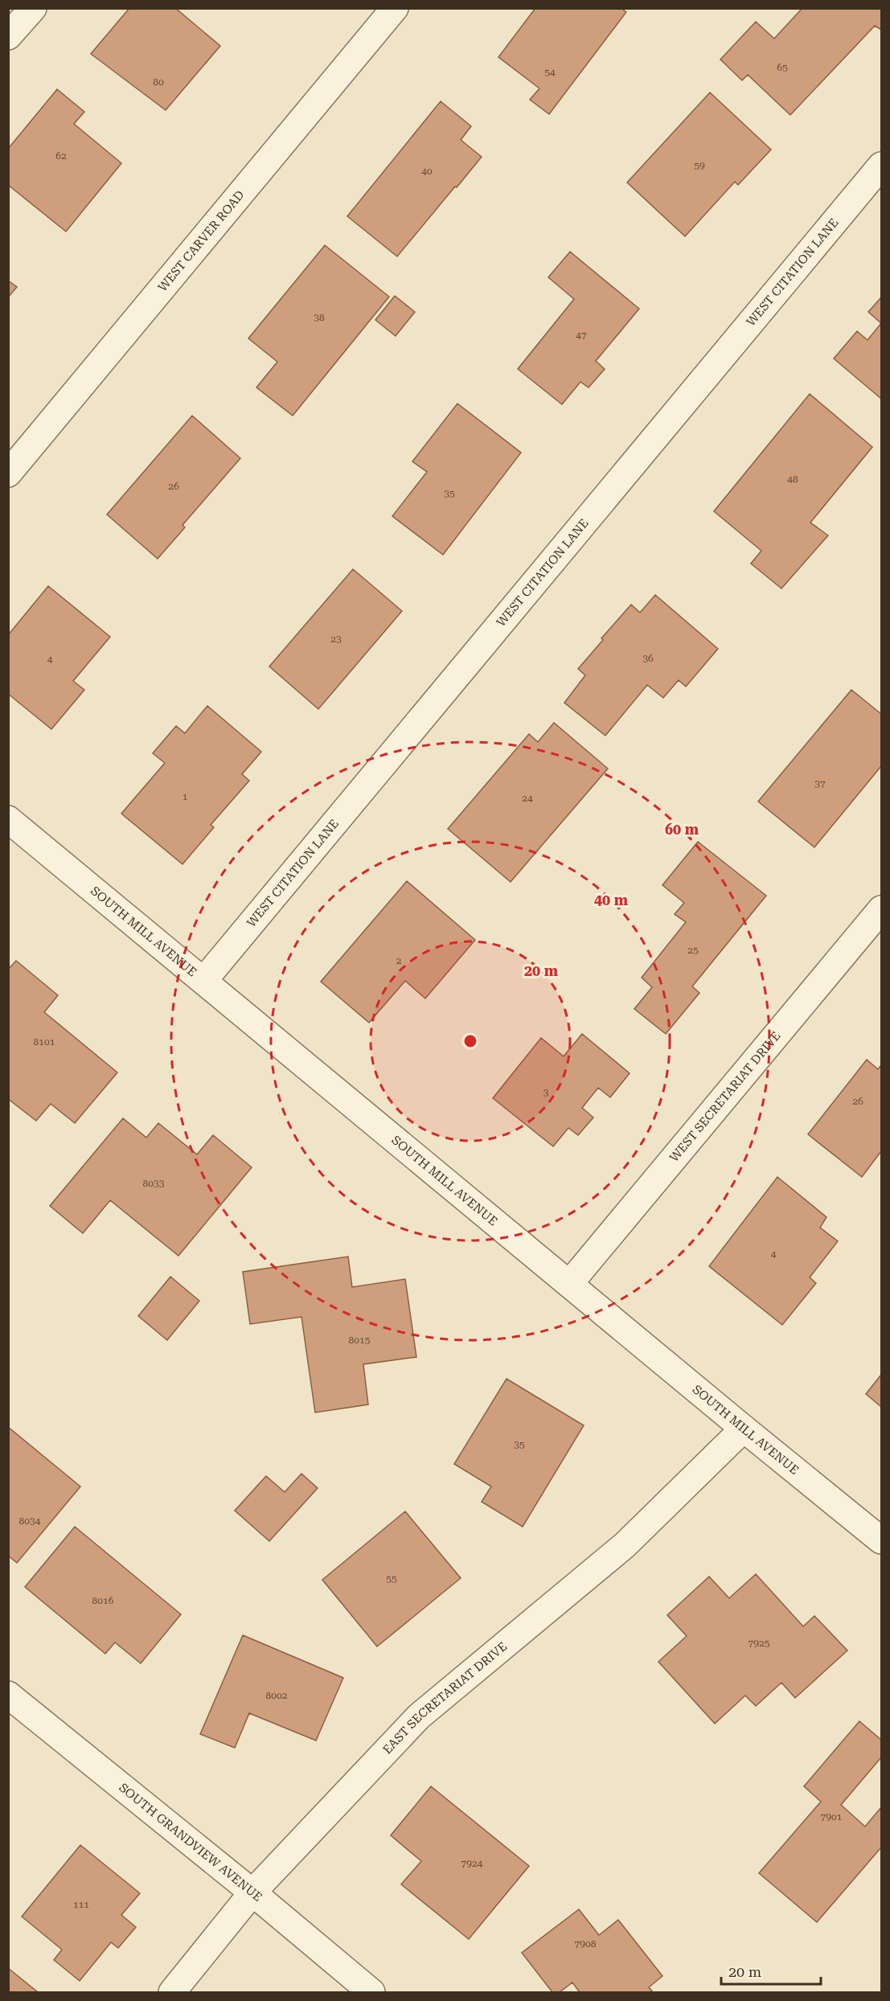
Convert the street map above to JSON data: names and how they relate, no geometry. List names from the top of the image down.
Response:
{
  "streets": {
    "street": [
      "WEST CARVER ROAD",
      "WEST CITATION LANE",
      "SOUTH MILL AVENUE",
      "WEST SECRETARIAT DRIVE",
      "EAST SECRETARIAT DRIVE",
      "SOUTH GRANDVIEW AVENUE"
    ]
  },
  "crossings": [
    ["WEST CITATION LANE", "SOUTH MILL AVENUE"],
    ["SOUTH MILL AVENUE", "WEST SECRETARIAT DRIVE"],
    ["SOUTH MILL AVENUE", "EAST SECRETARIAT DRIVE"],
    ["EAST SECRETARIAT DRIVE", "SOUTH GRANDVIEW AVENUE"]
  ],
  "house_numbers": [
    "65",
    "54",
    "80",
    "62",
    "59",
    "40",
    "38",
    "47",
    "48",
    "26",
    "35",
    "23",
    "36",
    "4",
    "37",
    "1",
    "24",
    "25",
    "2",
    "8101",
    "3",
    "26",
    "8033",
    "4",
    "8015",
    "35",
    "8034",
    "55",
    "8016",
    "7925",
    "8002",
    "7901",
    "7924",
    "111",
    "7908"
  ],
  "scale_bar": "20 m",
  "rings": ["60 m", "40 m", "20 m"]
}
